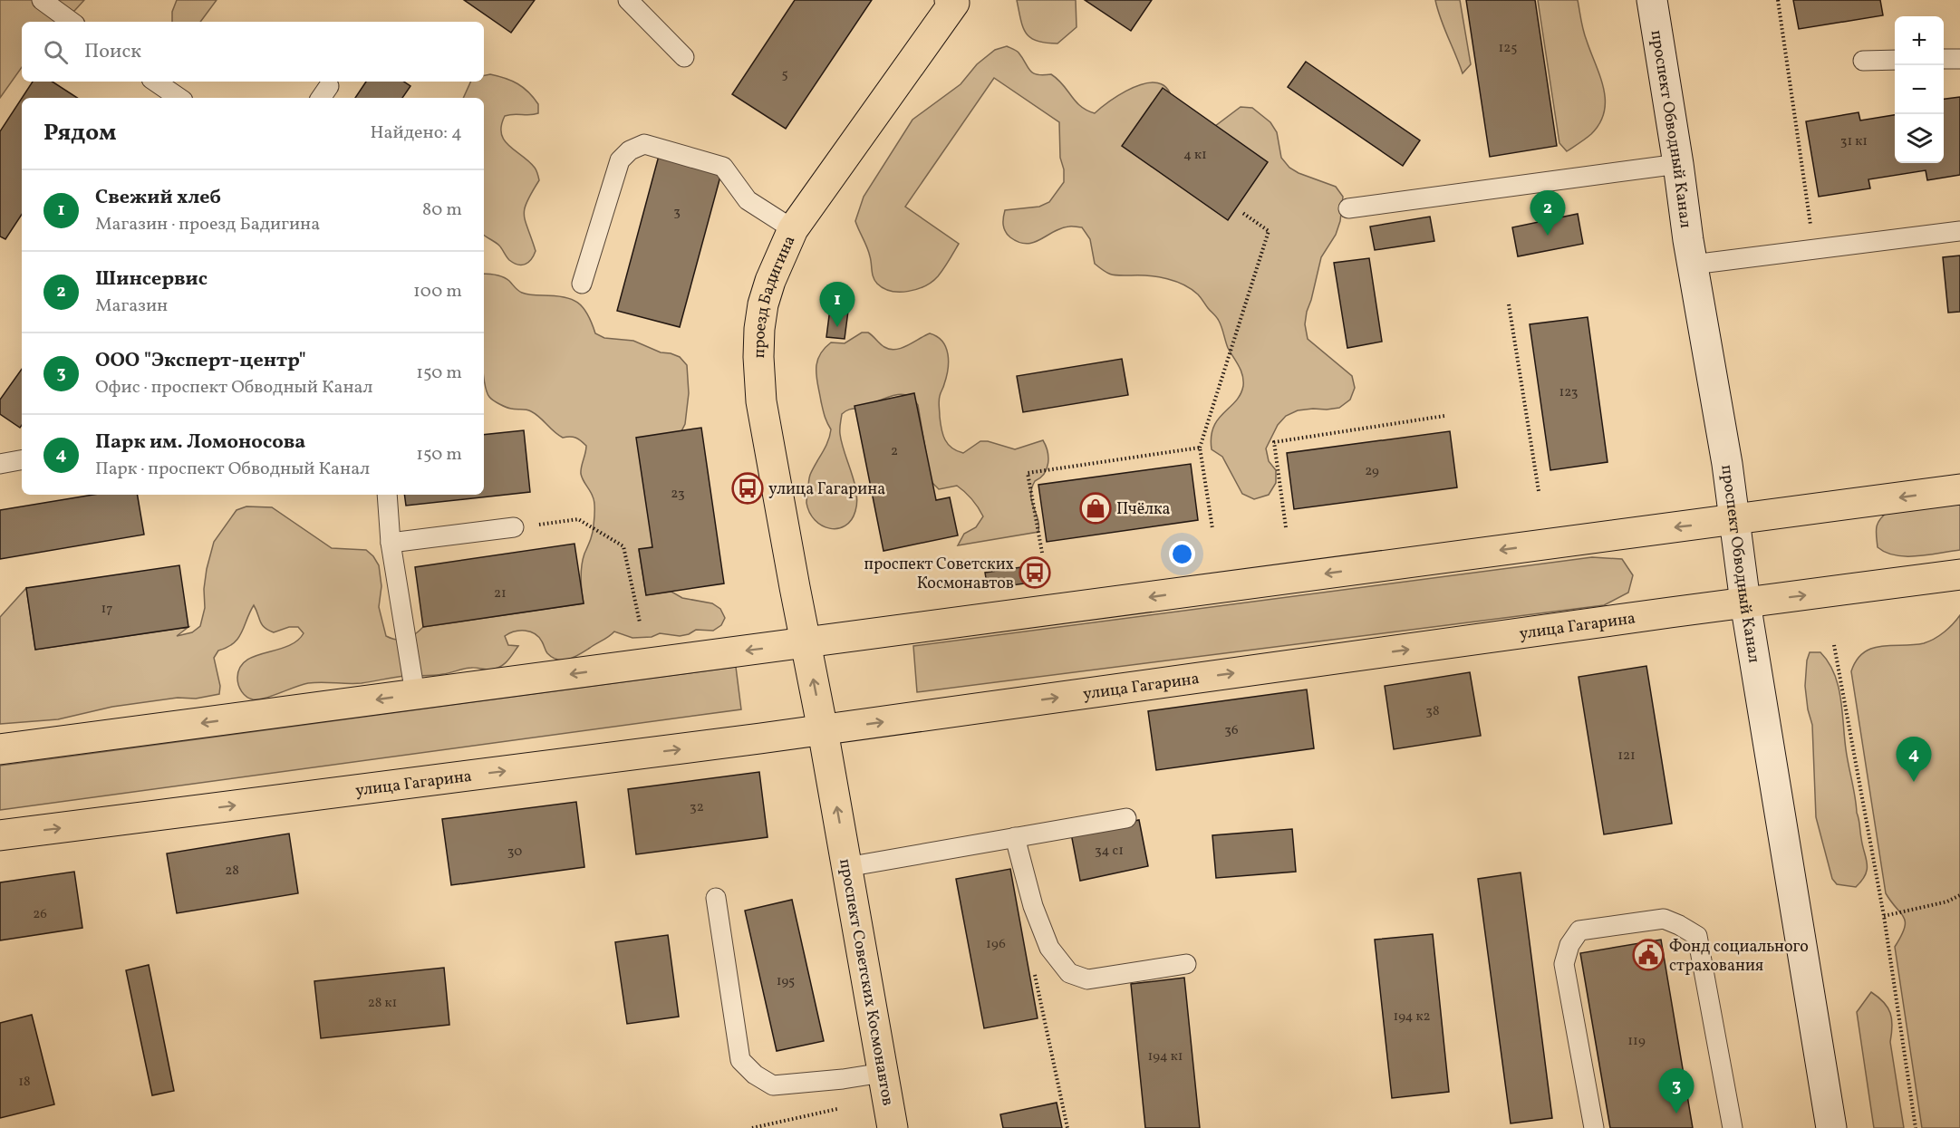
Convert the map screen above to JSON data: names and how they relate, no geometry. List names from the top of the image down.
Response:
{
  "streets": {
    "main road": [
      "проспект Обводный Канал",
      "проезд Бадигина",
      "улица Гагарина",
      "проспект Советских Космонавтов"
    ]
  },
  "crossings": [
    ["проспект Обводный Канал", "улица Гагарина"],
    ["проезд Бадигина", "проспект Советских Космонавтов"],
    ["улица Гагарина", "проспект Советских Космонавтов"]
  ],
  "one_way": ["проспект Советских Космонавтов"],
  "places": {
    "bus stop": ["улица Гагарина", "проспект Советских Космонавтов"],
    "shop": ["Пчёлка"],
    "public building": ["Фонд социального страхования"]
  },
  "house_numbers": [
    "125",
    "5",
    "31 к1",
    "4 к1",
    "3",
    "123",
    "2",
    "29",
    "23",
    "21",
    "17",
    "38",
    "36",
    "121",
    "32",
    "34 с1",
    "30",
    "28",
    "26",
    "196",
    "195",
    "28 к1",
    "194 к2",
    "119",
    "194 к1",
    "18"
  ],
  "page": {
    "map_buttons": ["+", "−"],
    "search": "Поиск",
    "heading": ["Рядом", "Найдено: 4"],
    "list": [
      {
        "mark": "1",
        "name": "Свежий хлеб",
        "note": "Магазин · проезд Бадигина",
        "value": "80 m"
      },
      {
        "mark": "2",
        "name": "Шинсервис",
        "note": "Магазин",
        "value": "100 m"
      },
      {
        "mark": "3",
        "name": "ООО \"Эксперт-центр\"",
        "note": "Офис · проспект Обводный Канал",
        "value": "150 m"
      },
      {
        "mark": "4",
        "name": "Парк им. Ломоносова",
        "note": "Парк · проспект Обводный Канал",
        "value": "150 m"
      }
    ],
    "pins": [
      "2",
      "1",
      "4",
      "3"
    ]
  }
}
